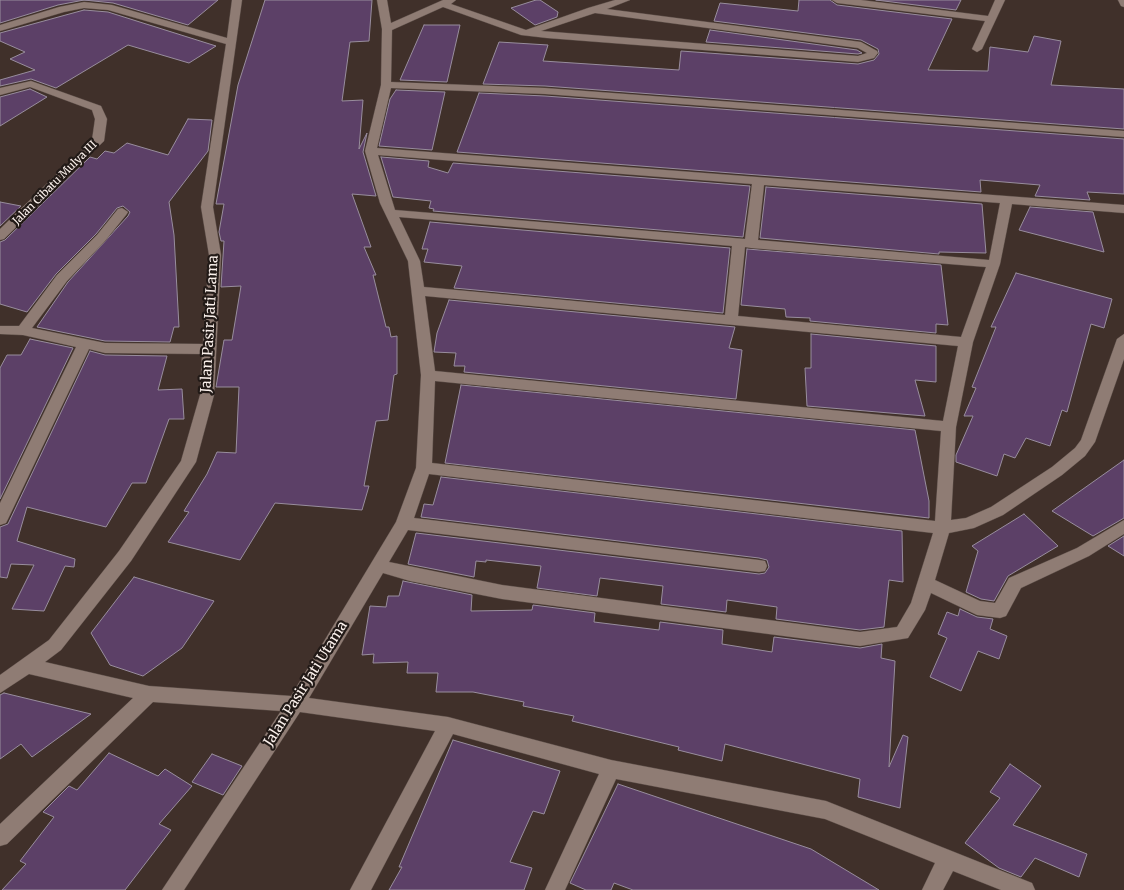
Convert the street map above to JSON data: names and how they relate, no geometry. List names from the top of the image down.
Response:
{
  "streets": {
    "street": ["Jalan Cibatu Mulya III", "Jalan Pasir Jati Lama", "Jalan Pasir Jati Utama"]
  }
}
